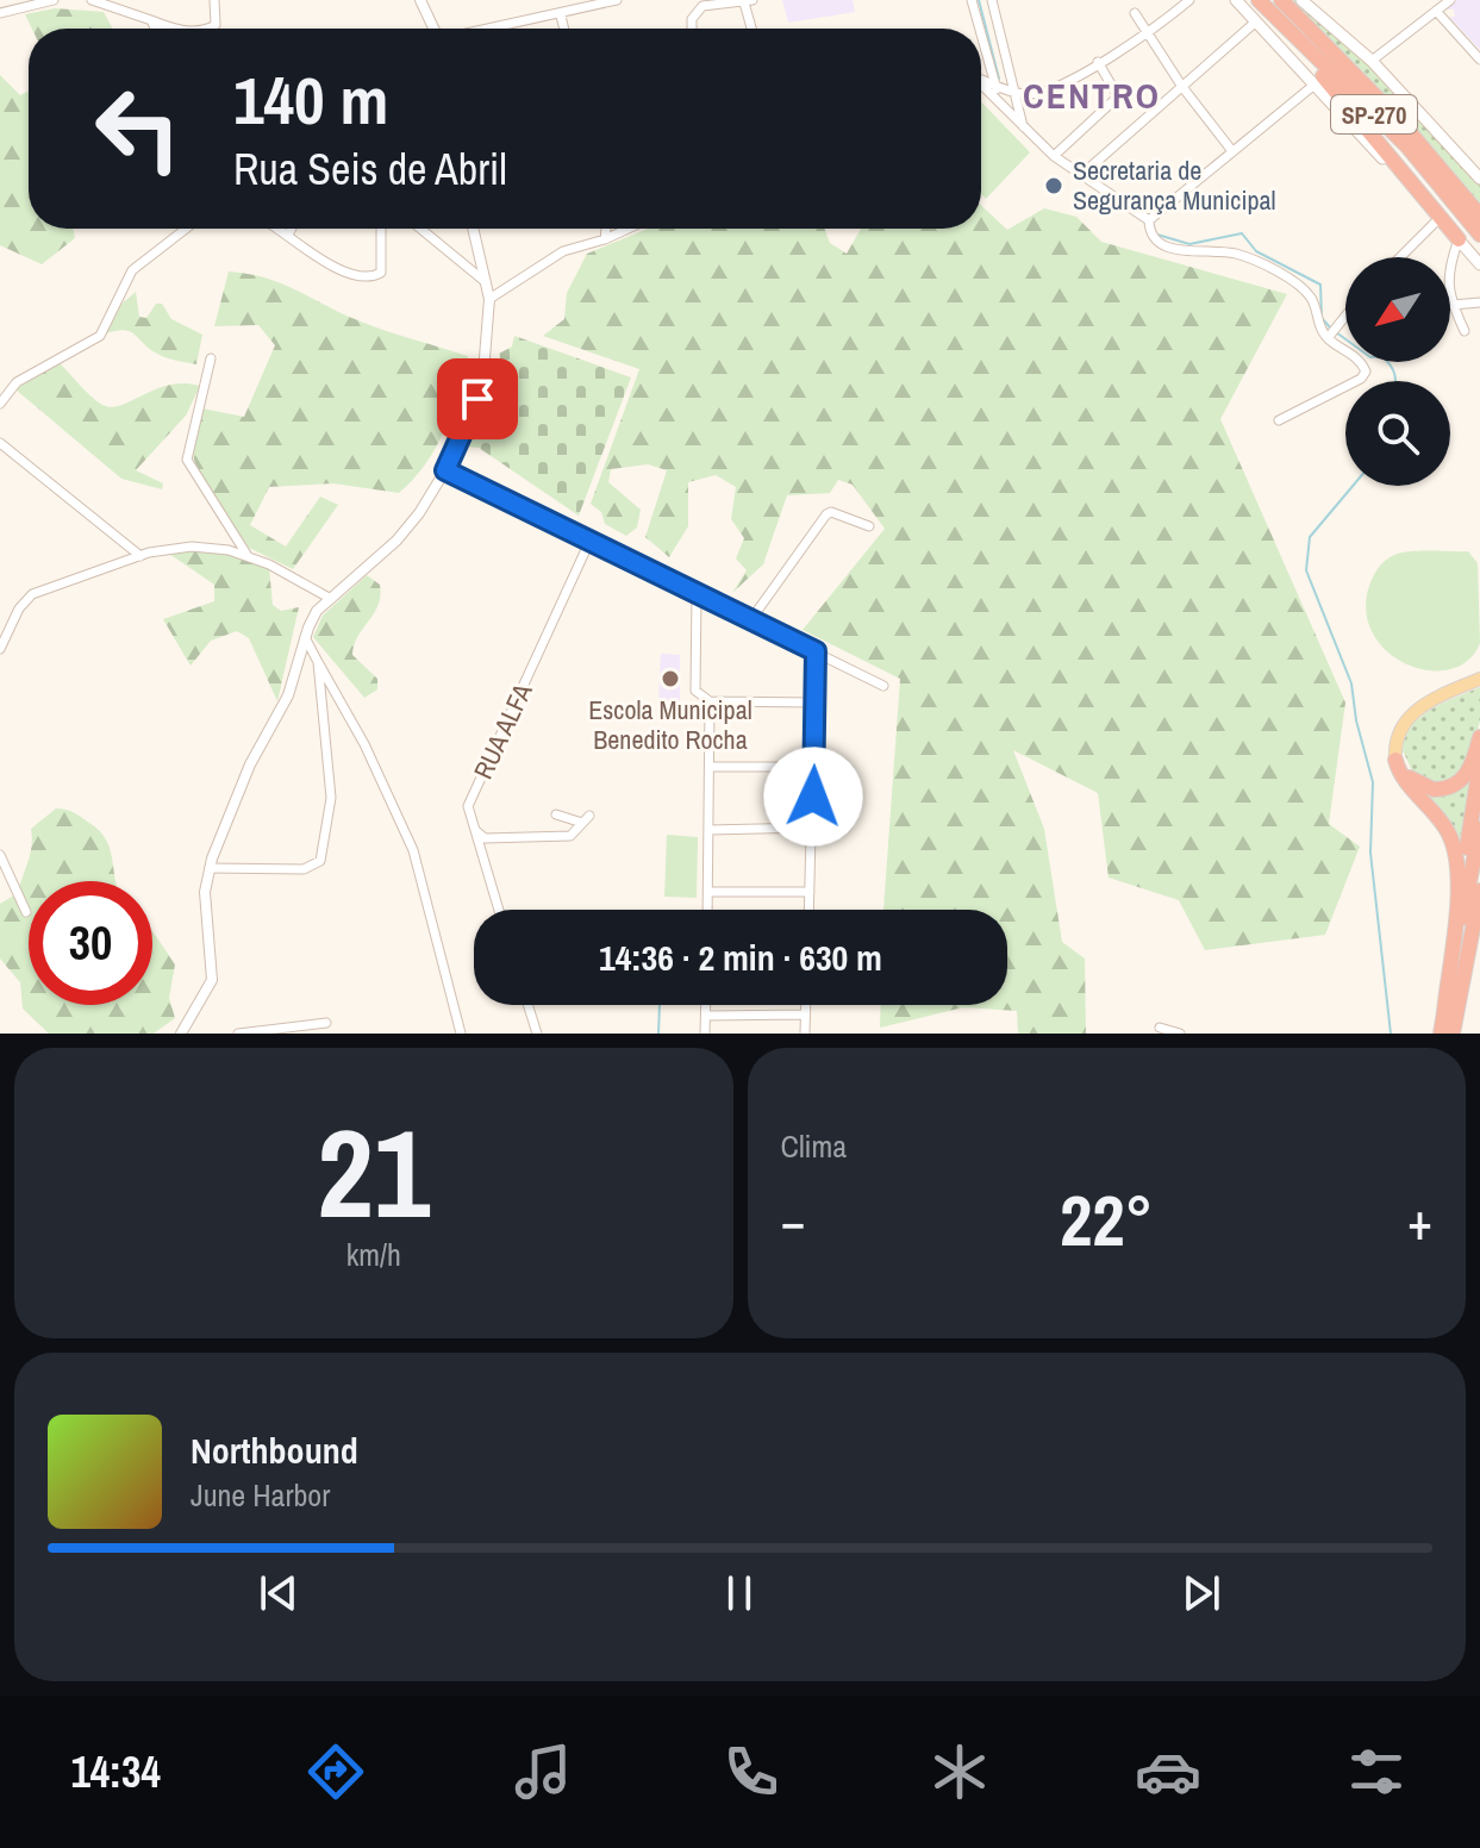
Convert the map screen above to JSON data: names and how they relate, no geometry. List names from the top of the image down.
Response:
{
  "streets": {
    "highway": ["SP-270"],
    "street": ["RUA ALFA"]
  },
  "districts": ["CENTRO"],
  "places": ["Secretaria de Segurança Municipal", "Escola Municipal Benedito Rocha"],
  "north": "bottom left",
  "page": {
    "turn": ["140 m", "Rua Seis de Abril"],
    "limit": "30",
    "trip": "14:36 · 2 min · 630 m",
    "tile": [
      ["21", "km/h"],
      "Clima"
    ],
    "heat": ["−", "22°", "+"],
    "song": ["Northbound", "June Harbor"],
    "tabs": "14:34"
  }
}
